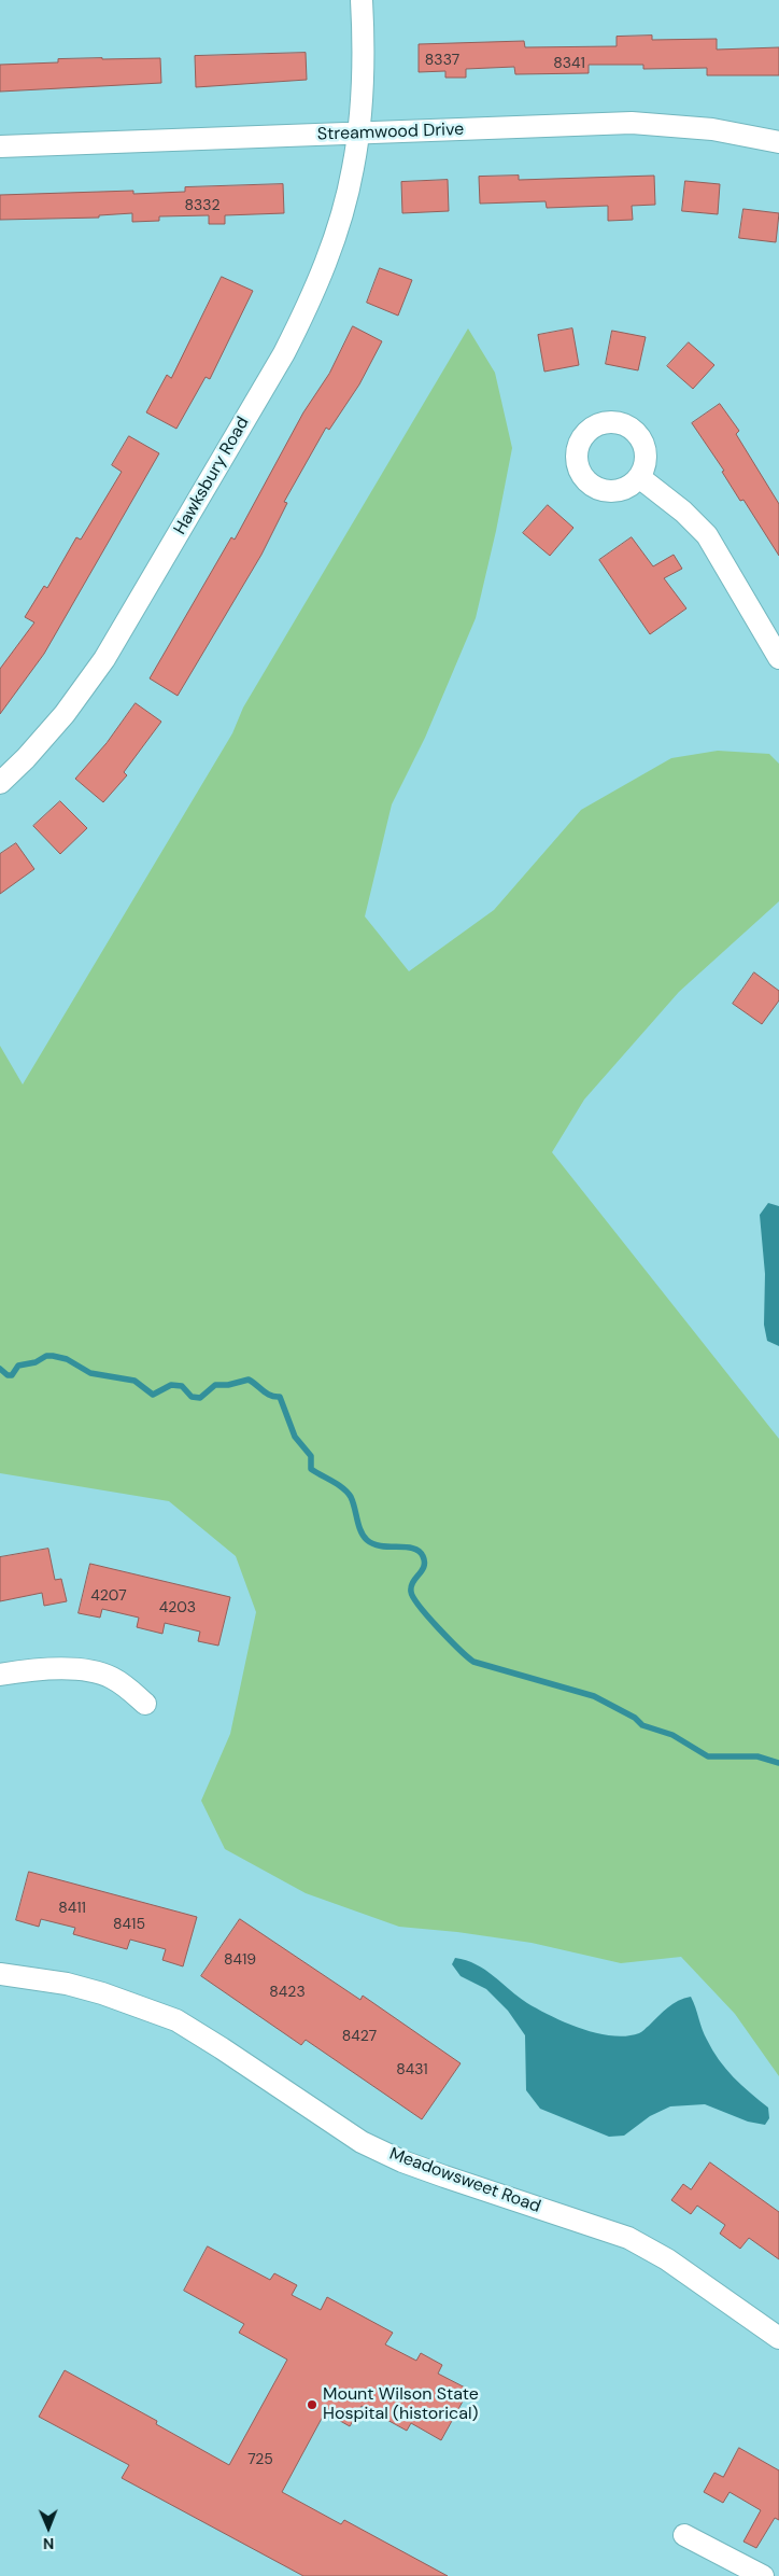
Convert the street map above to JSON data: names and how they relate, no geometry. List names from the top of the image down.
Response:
{
  "streets": {
    "street": ["Streamwood Drive", "Hawksbury Road", "Meadowsweet Road"]
  },
  "crossings": [
    ["Streamwood Drive", "Hawksbury Road"]
  ],
  "places": ["Mount Wilson State Hospital (historical)"],
  "house_numbers": [
    "8337",
    "8341",
    "8332",
    "4207",
    "4203",
    "8411",
    "8415",
    "8419",
    "8423",
    "8427",
    "8431",
    "725"
  ],
  "north": "bottom"
}
